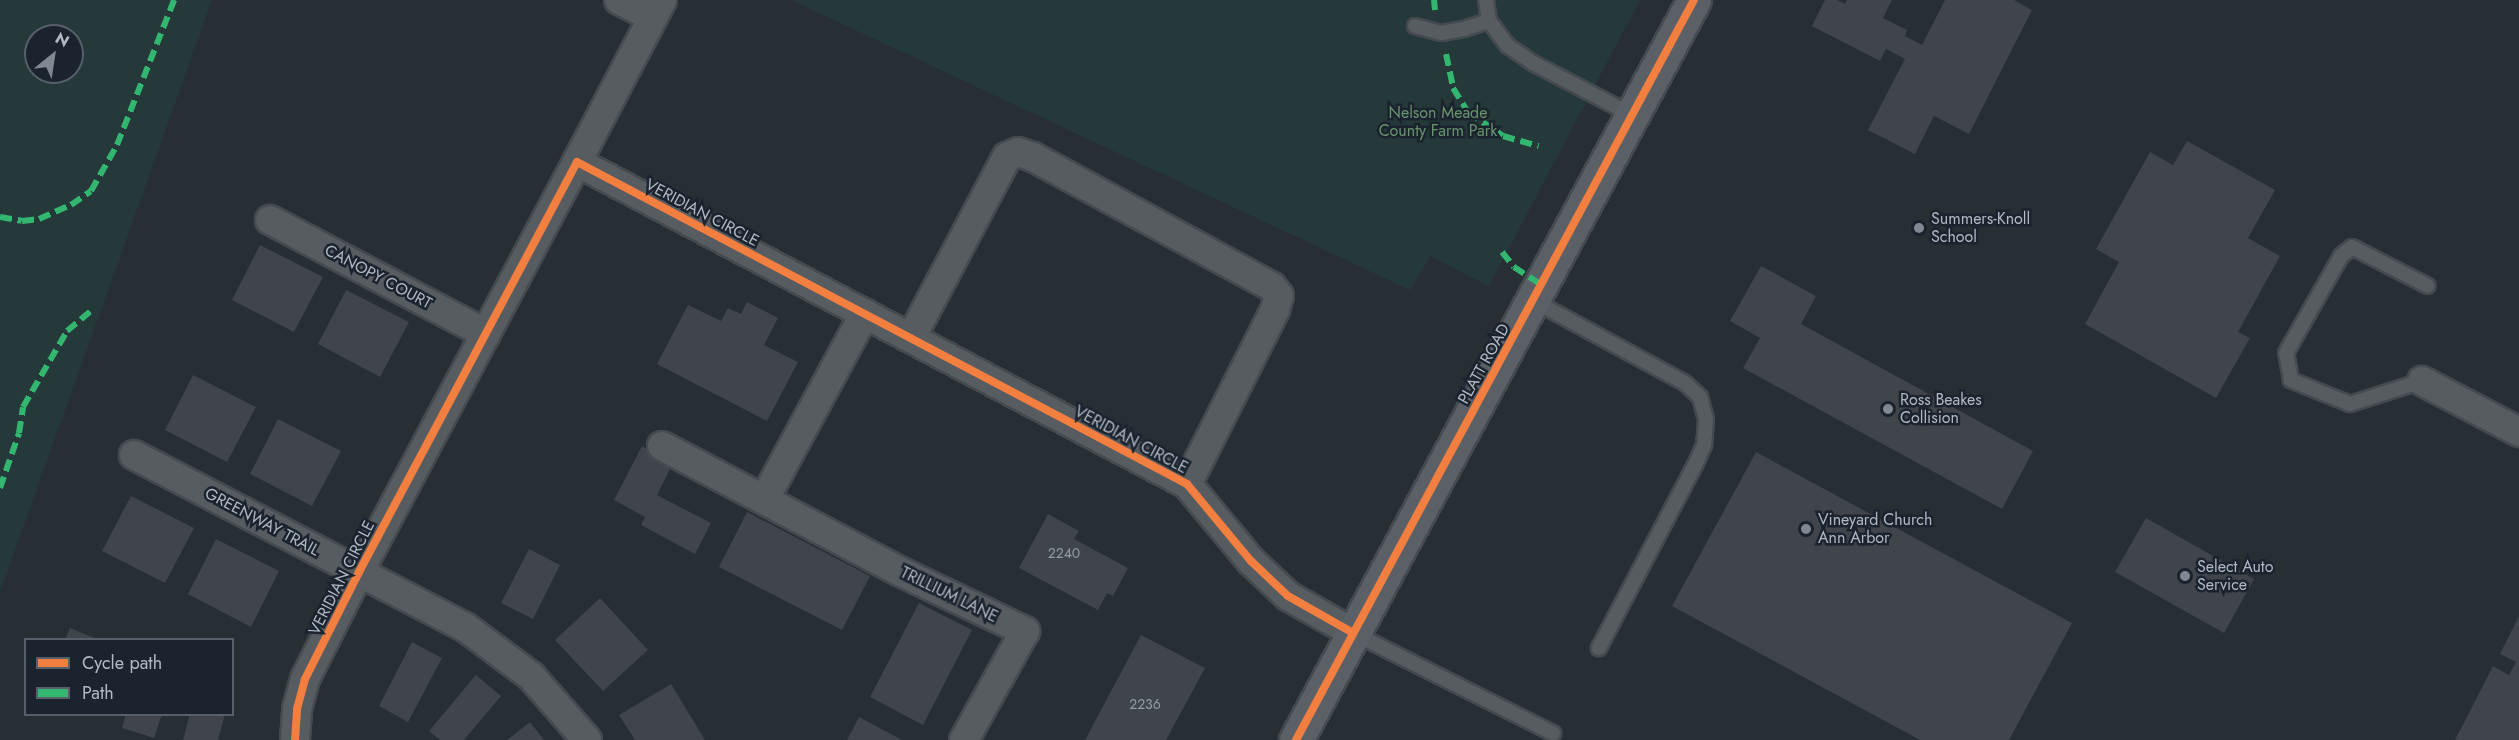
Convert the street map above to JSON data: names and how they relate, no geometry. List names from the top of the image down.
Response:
{
  "streets": {
    "street": [
      "VERIDIAN CIRCLE",
      "CANOPY COURT",
      "PLATT ROAD",
      "GREENWAY TRAIL",
      "TRILLIUM LANE"
    ]
  },
  "crossings": [
    ["VERIDIAN CIRCLE", "CANOPY COURT"],
    ["VERIDIAN CIRCLE", "PLATT ROAD"],
    ["VERIDIAN CIRCLE", "GREENWAY TRAIL"]
  ],
  "parks": ["Nelson Meade County Farm Park"],
  "places": [
    "Summers-Knoll School",
    "Ross Beakes Collision",
    "Vineyard Church Ann Arbor",
    "Select Auto Service"
  ],
  "house_numbers": ["2240", "2236"],
  "legend": ["Cycle path", "Path"],
  "north": "top right"
}
